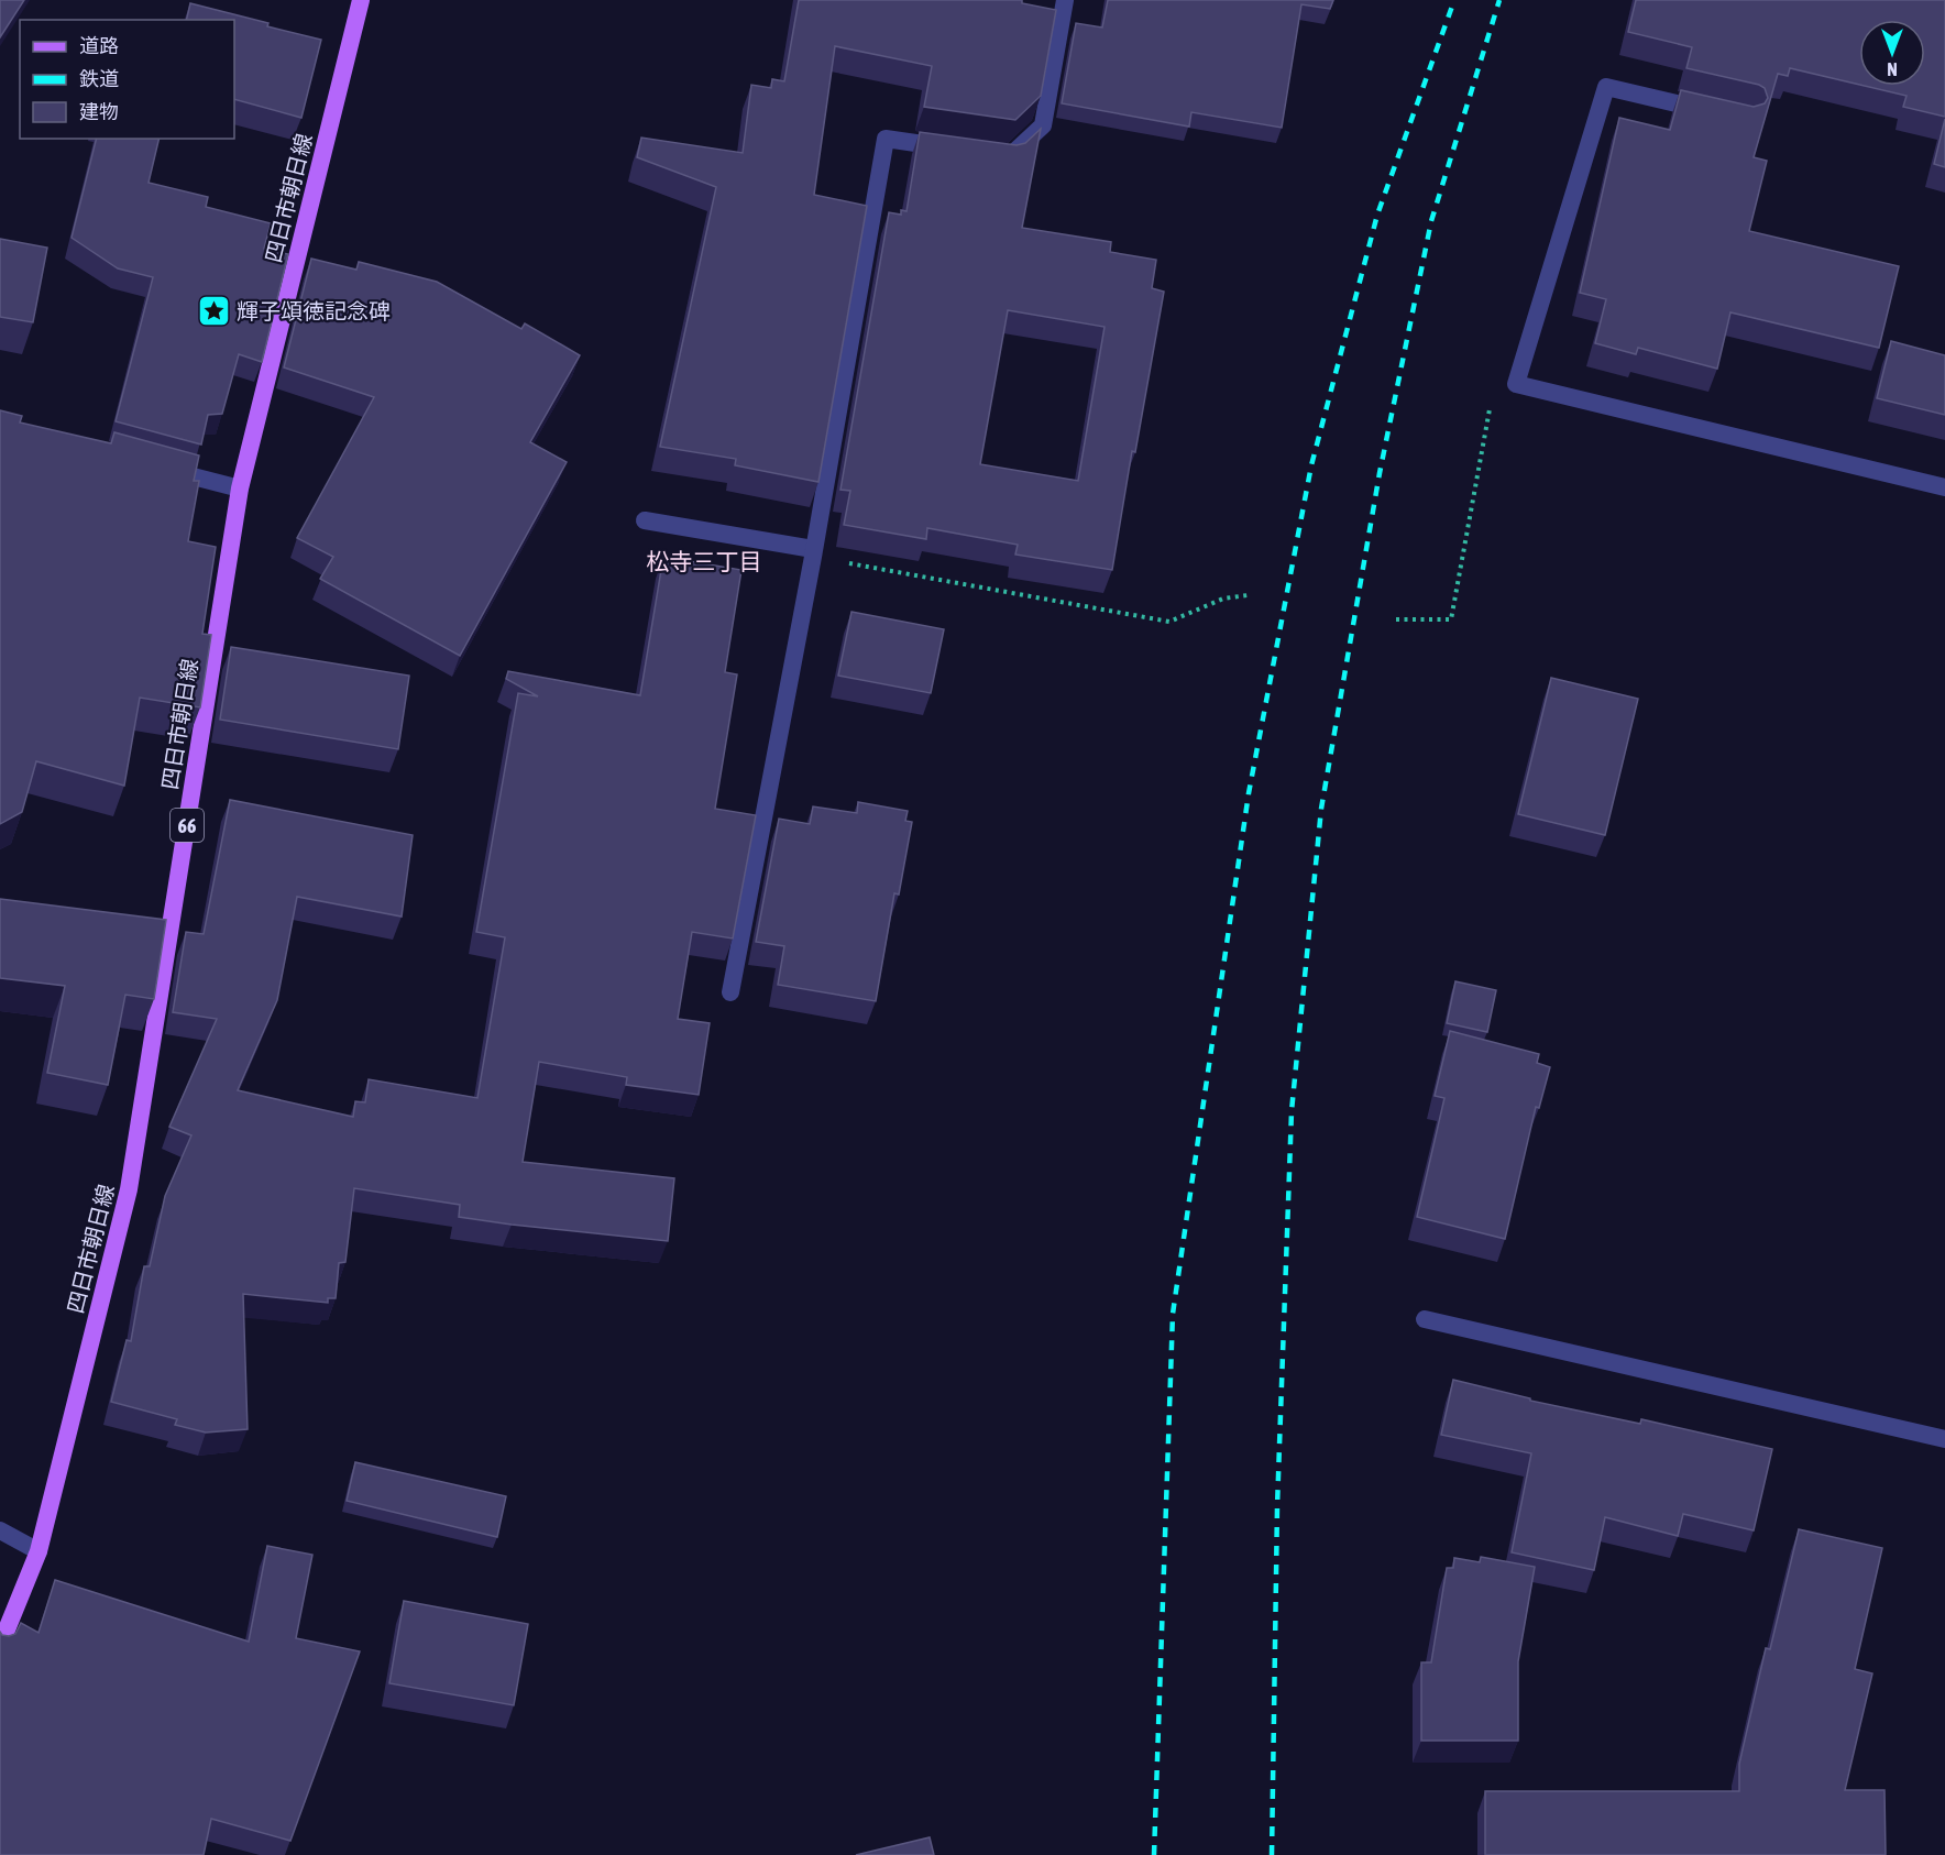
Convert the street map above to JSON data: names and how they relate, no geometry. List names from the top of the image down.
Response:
{
  "streets": {
    "main road": ["四日市朝日線", "66"]
  },
  "districts": ["松寺三丁目"],
  "places": {
    "place": ["輝子頌徳記念碑"]
  },
  "legend": ["道路", "鉄道", "建物"],
  "north": "bottom"
}
